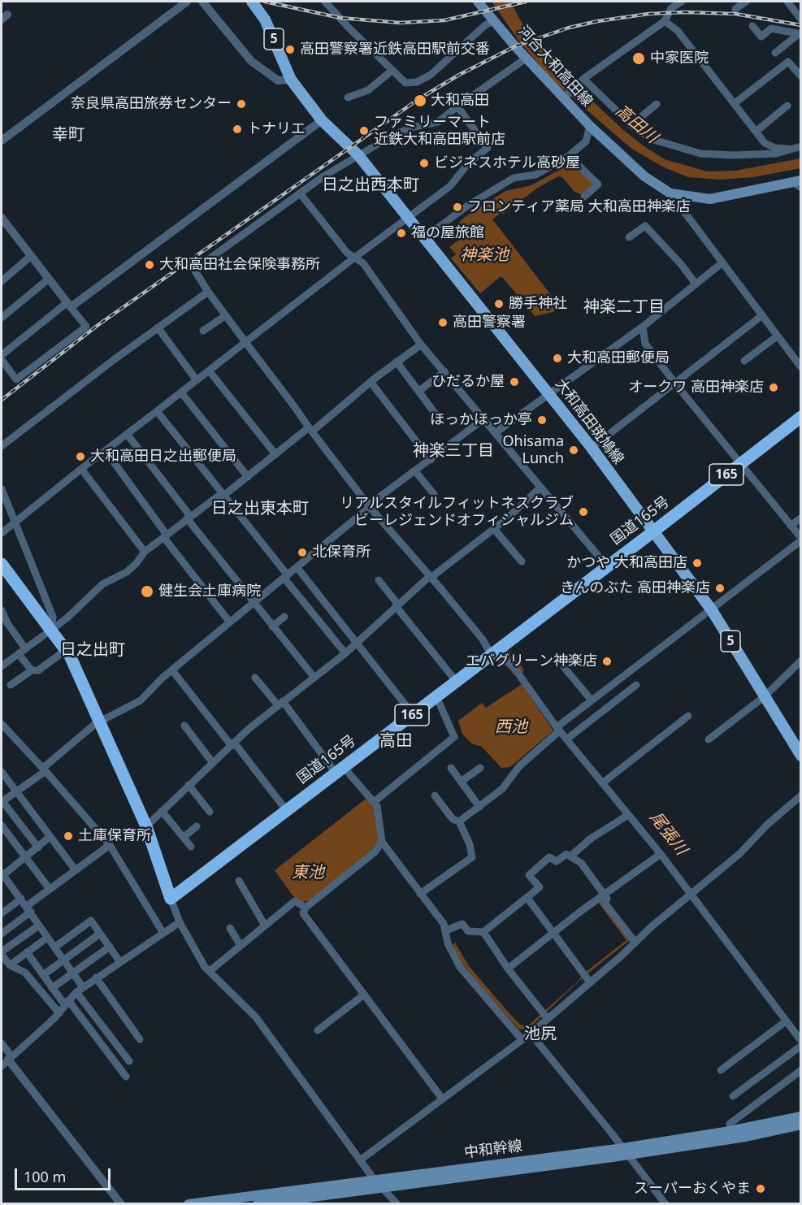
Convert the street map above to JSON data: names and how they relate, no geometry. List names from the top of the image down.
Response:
{
  "streets": {
    "highway": ["165", "国道165号"],
    "main road": [
      "5",
      "河合大和高田線",
      "大和高田斑鳩線",
      "中和幹線"
    ]
  },
  "crossings": [
    ["大和高田斑鳩線", "国道165号"]
  ],
  "districts": [
    "幸町",
    "日之出西本町",
    "神楽二丁目",
    "神楽三丁目",
    "日之出東本町",
    "日之出町",
    "高田",
    "池尻"
  ],
  "water": [
    "高田川",
    "神楽池",
    "西池",
    "尾張川",
    "東池"
  ],
  "places": [
    "高田警察署近鉄高田駅前交番",
    "中家医院",
    "大和高田",
    "奈良県高田旅券センター",
    "トナリエ",
    "ファミリーマート 近鉄大和高田駅前店",
    "ビジネスホテル高砂屋",
    "フロンティア薬局 大和高田神楽店",
    "福の屋旅館",
    "大和高田社会保険事務所",
    "勝手神社",
    "高田警察署",
    "大和高田郵便局",
    "ひだるか屋",
    "オークワ 高田神楽店",
    "ほっかほっか亭",
    "Ohisama Lunch",
    "大和高田日之出郵便局",
    "リアルスタイルフィットネスクラブ ビーレジェンドオフィシャルジム",
    "北保育所",
    "かつや 大和高田店",
    "きんのぶた 高田神楽店",
    "健生会土庫病院",
    "エバグリーン神楽店",
    "土庫保育所",
    "スーパーおくやま"
  ],
  "scale_bar": "100 m"
}
